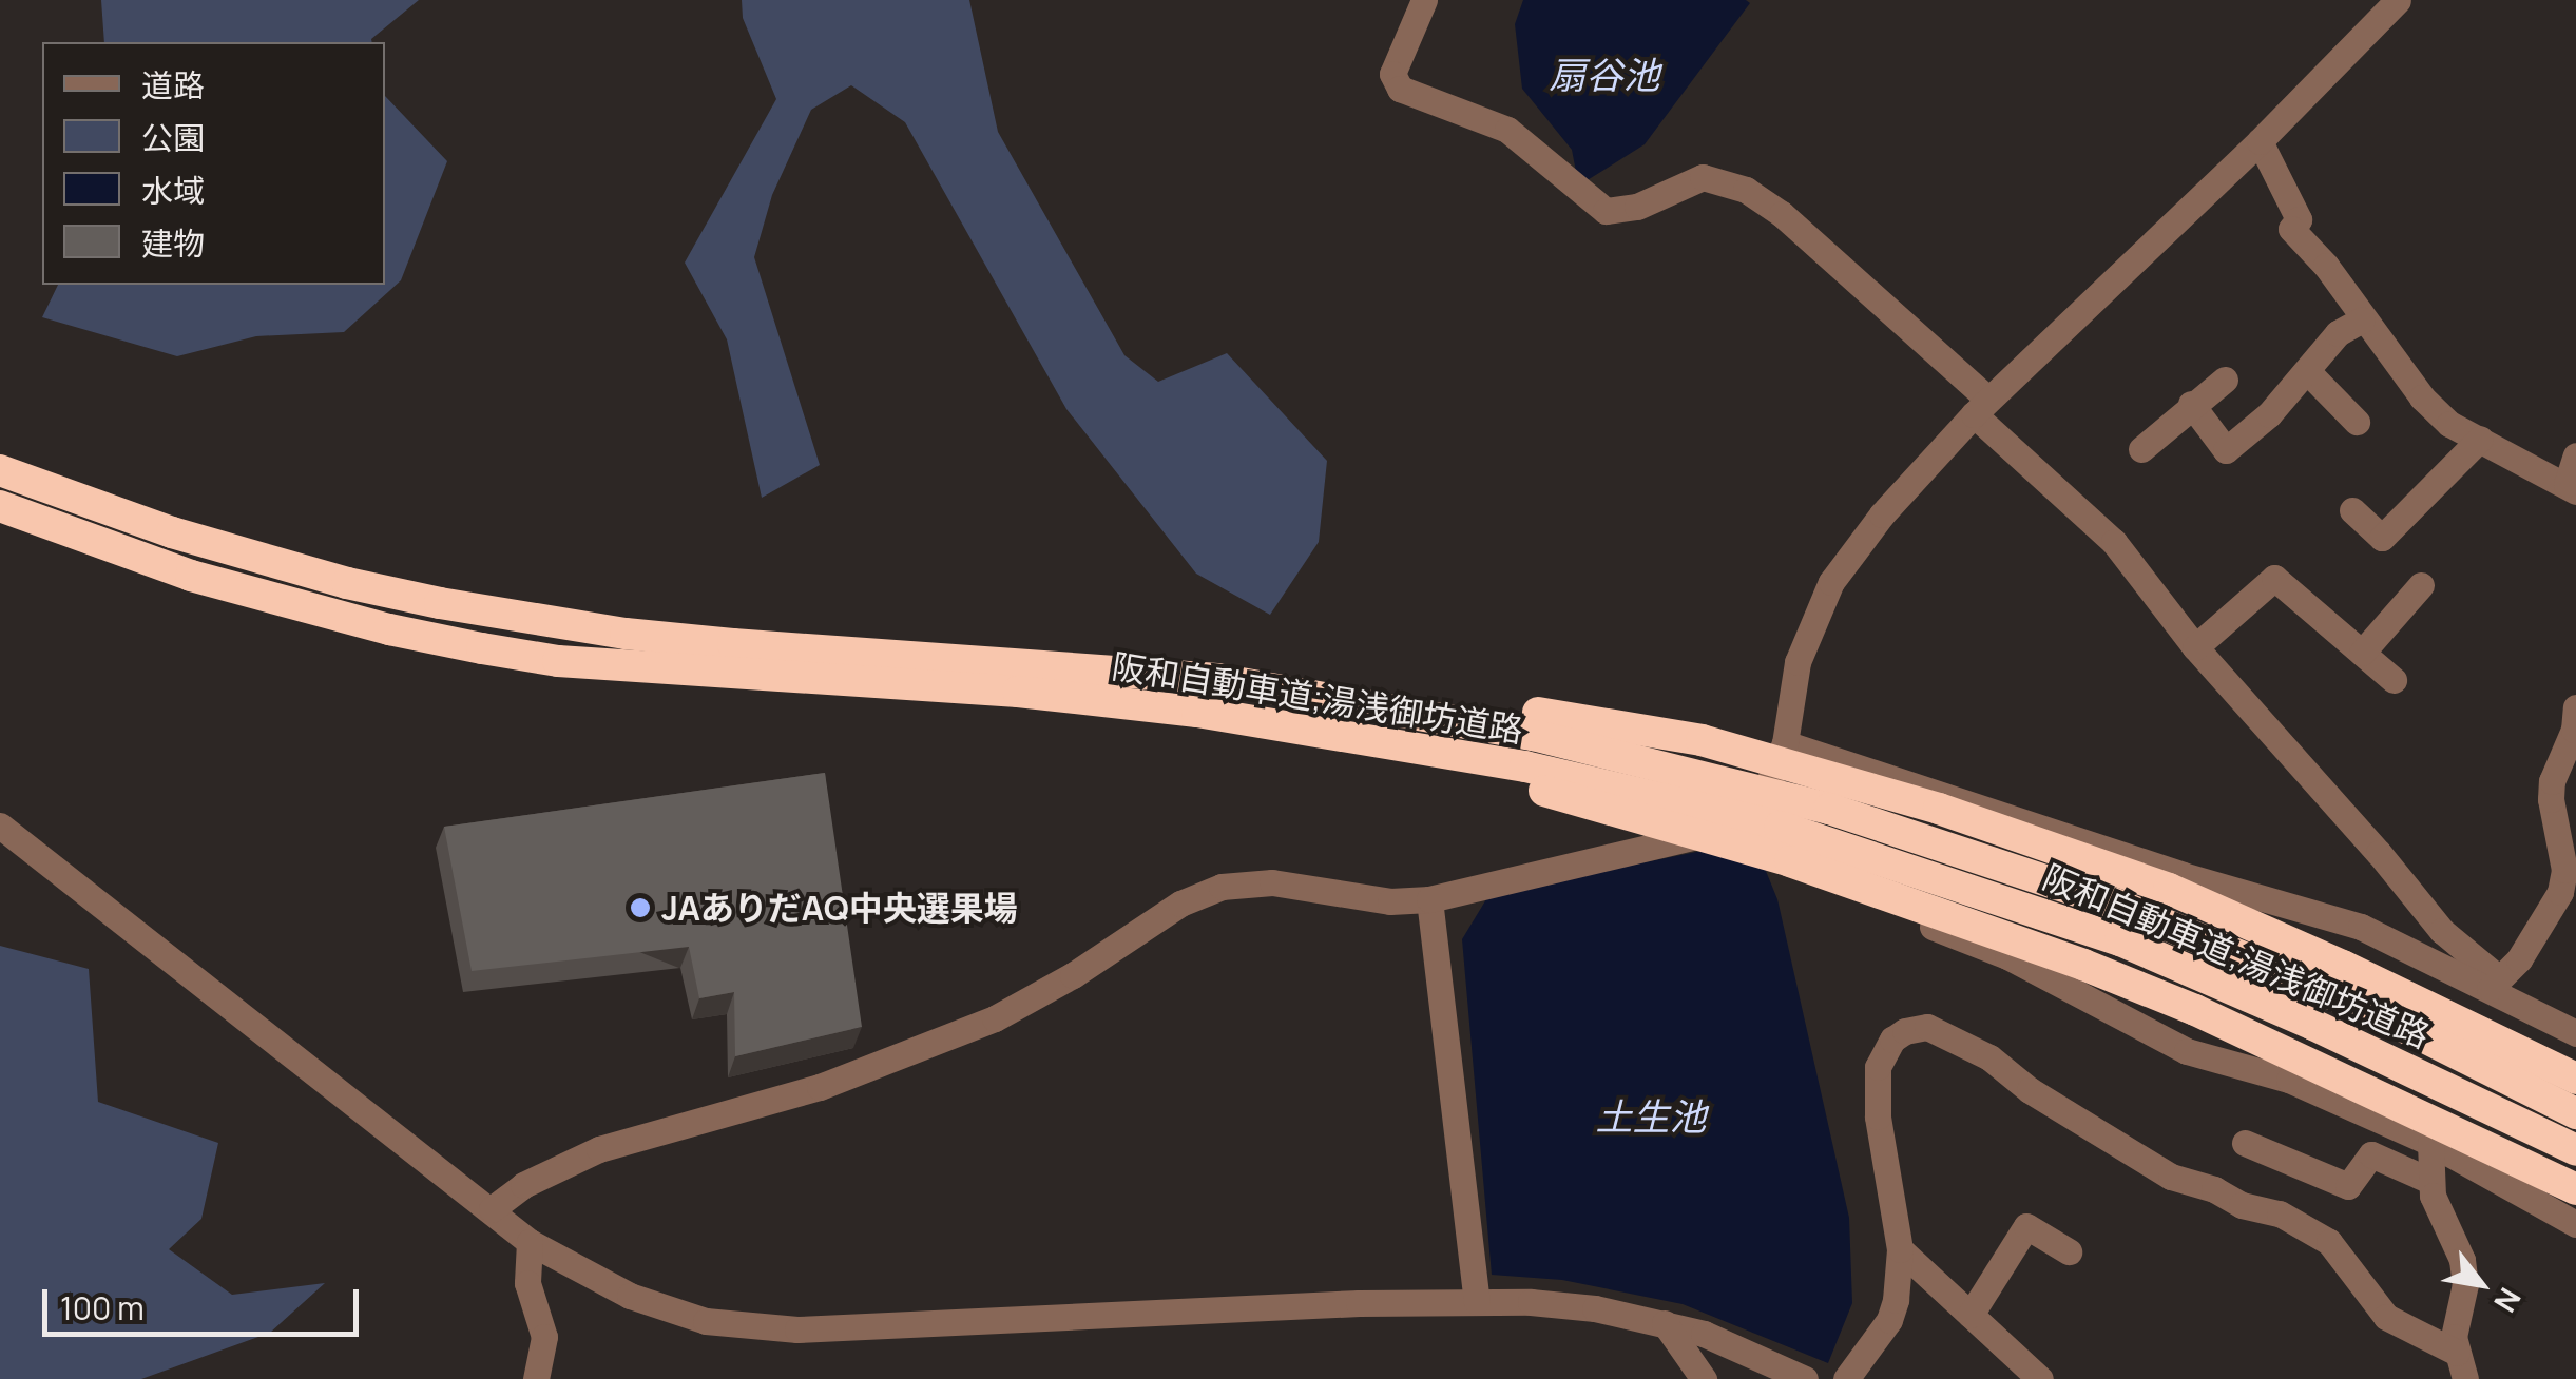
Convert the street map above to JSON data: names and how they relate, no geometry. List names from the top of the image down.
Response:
{
  "streets": {
    "highway": ["阪和自動車道;湯浅御坊道路"]
  },
  "water": ["扇谷池", "土生池"],
  "places": ["JAありだAQ中央選果場"],
  "legend": [
    "道路",
    "公園",
    "水域",
    "建物"
  ],
  "scale_bar": "100 m",
  "north": "bottom right"
}
